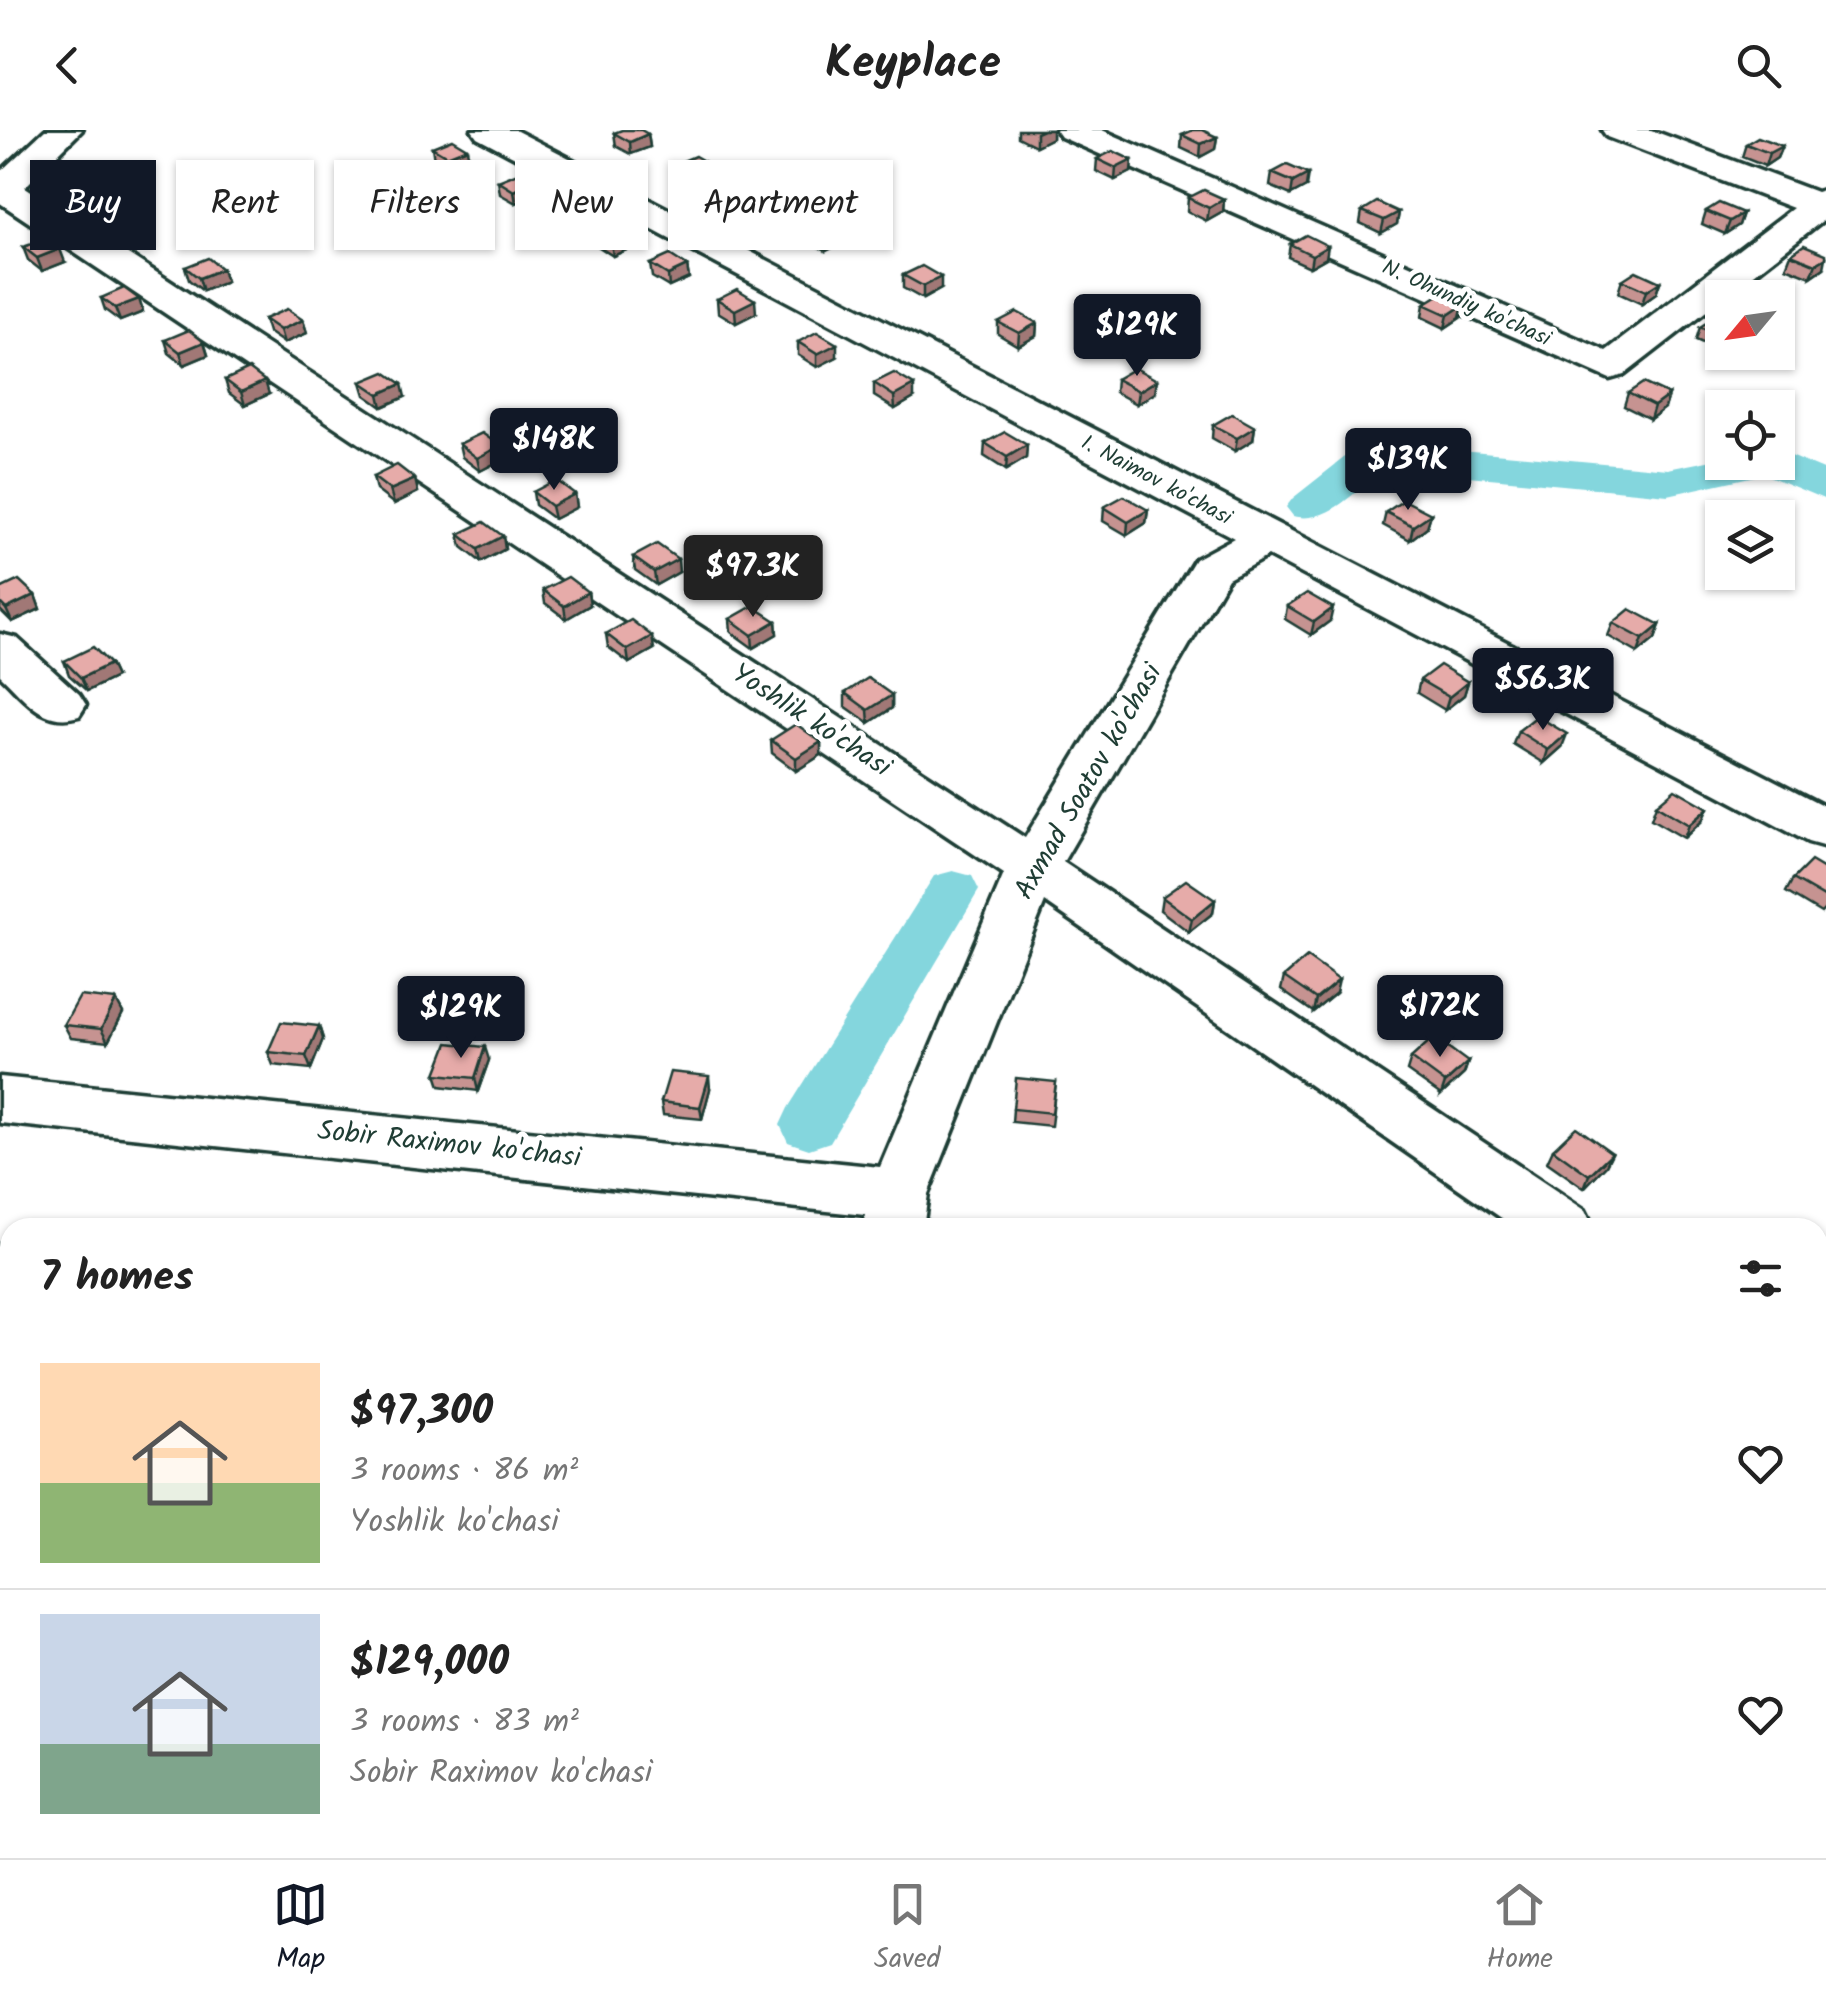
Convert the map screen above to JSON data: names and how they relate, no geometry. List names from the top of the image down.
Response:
{
  "streets": {
    "street": [
      "N. Ohundiy ko'chasi",
      "I. Naimov ko'chasi",
      "Yoshlik ko'chasi",
      "Axmad Soatov ko'chasi",
      "Sobir Raximov ko'chasi"
    ]
  },
  "crossings": [
    ["I. Naimov ko'chasi", "Axmad Soatov ko'chasi"],
    ["Yoshlik ko'chasi", "Axmad Soatov ko'chasi"],
    ["Axmad Soatov ko'chasi", "Sobir Raximov ko'chasi"]
  ],
  "north": "bottom left",
  "page": {
    "header": "Keyplace",
    "chip": [
      "Buy",
      "Rent",
      "Filters",
      "New",
      "Apartment"
    ],
    "price": [
      "$129K",
      "$148K",
      "$139K",
      "$97.3K",
      "$56.3K",
      "$172K",
      "$129K"
    ],
    "heading": "7 homes",
    "list": [
      {
        "name": "$97,300",
        "note": "3 rooms · 86 m² · Yoshlik ko'chasi"
      },
      {
        "name": "$129,000",
        "note": "3 rooms · 83 m² · Sobir Raximov ko'chasi"
      }
    ],
    "tabs": ["Map", "Saved", "Home"]
  }
}
